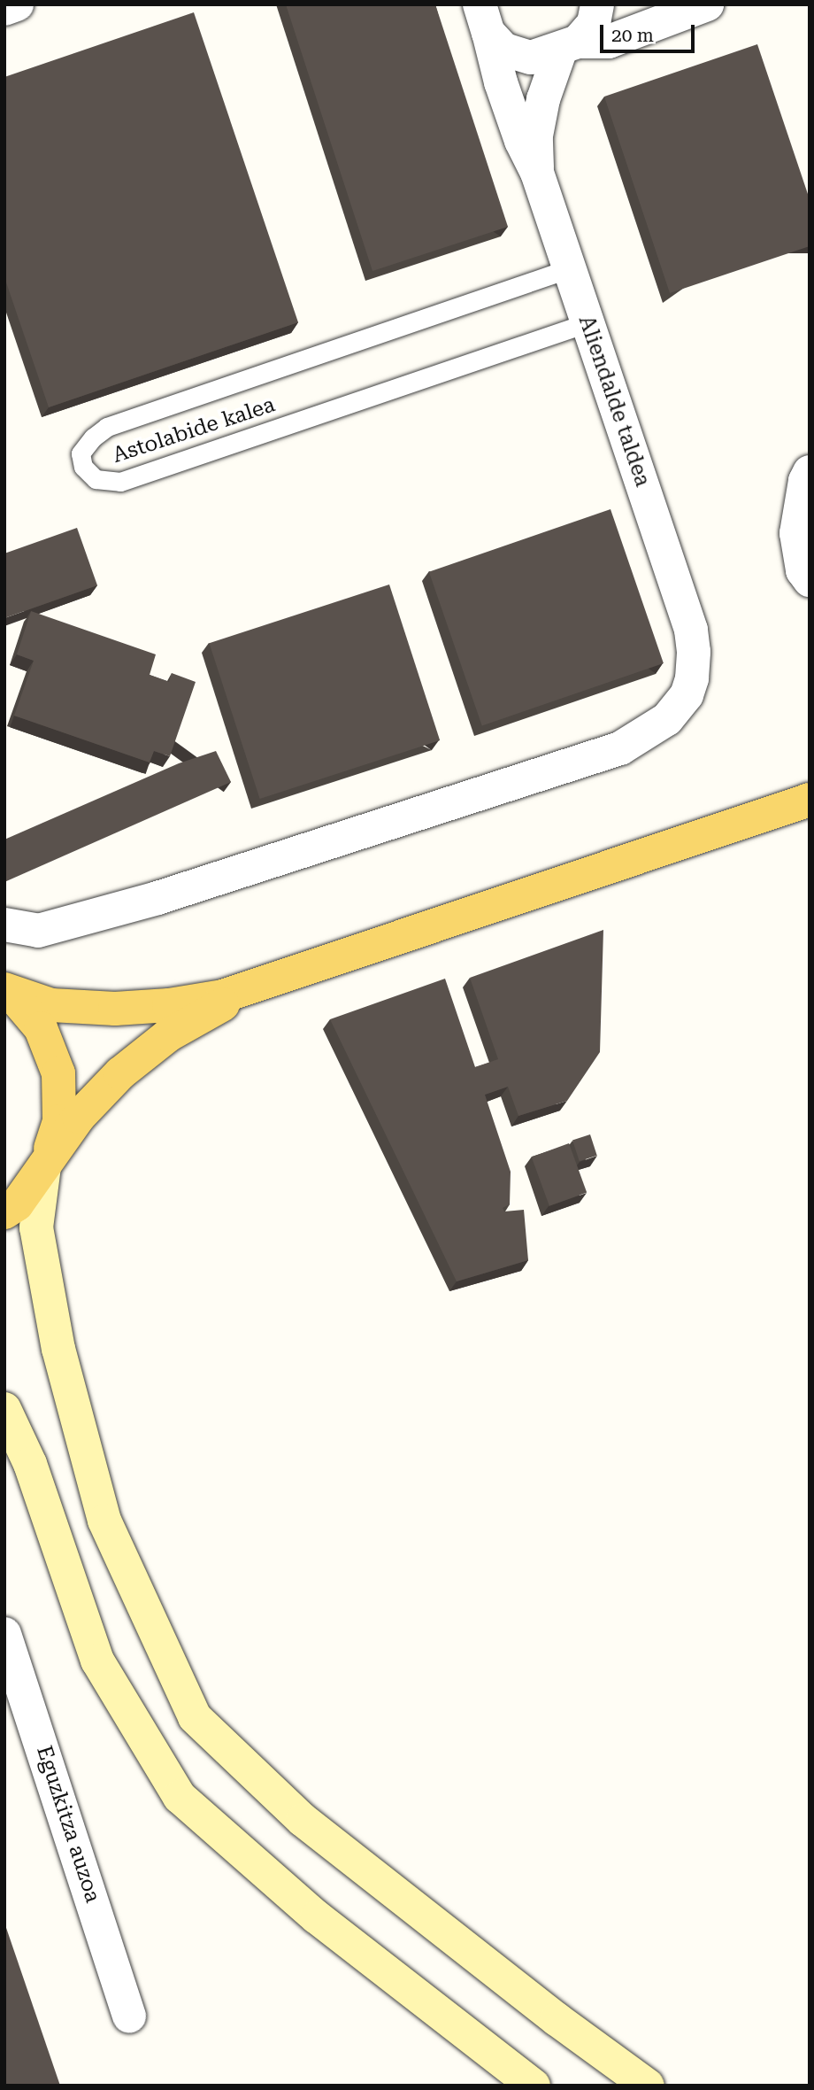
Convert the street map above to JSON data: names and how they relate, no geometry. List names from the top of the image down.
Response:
{
  "streets": {
    "street": ["Aliendalde taldea", "Eguzkitza auzoa"],
    "lane": ["Astolabide kalea"]
  },
  "crossings": [
    ["Aliendalde taldea", "Astolabide kalea"]
  ],
  "scale_bar": "20 m"
}
